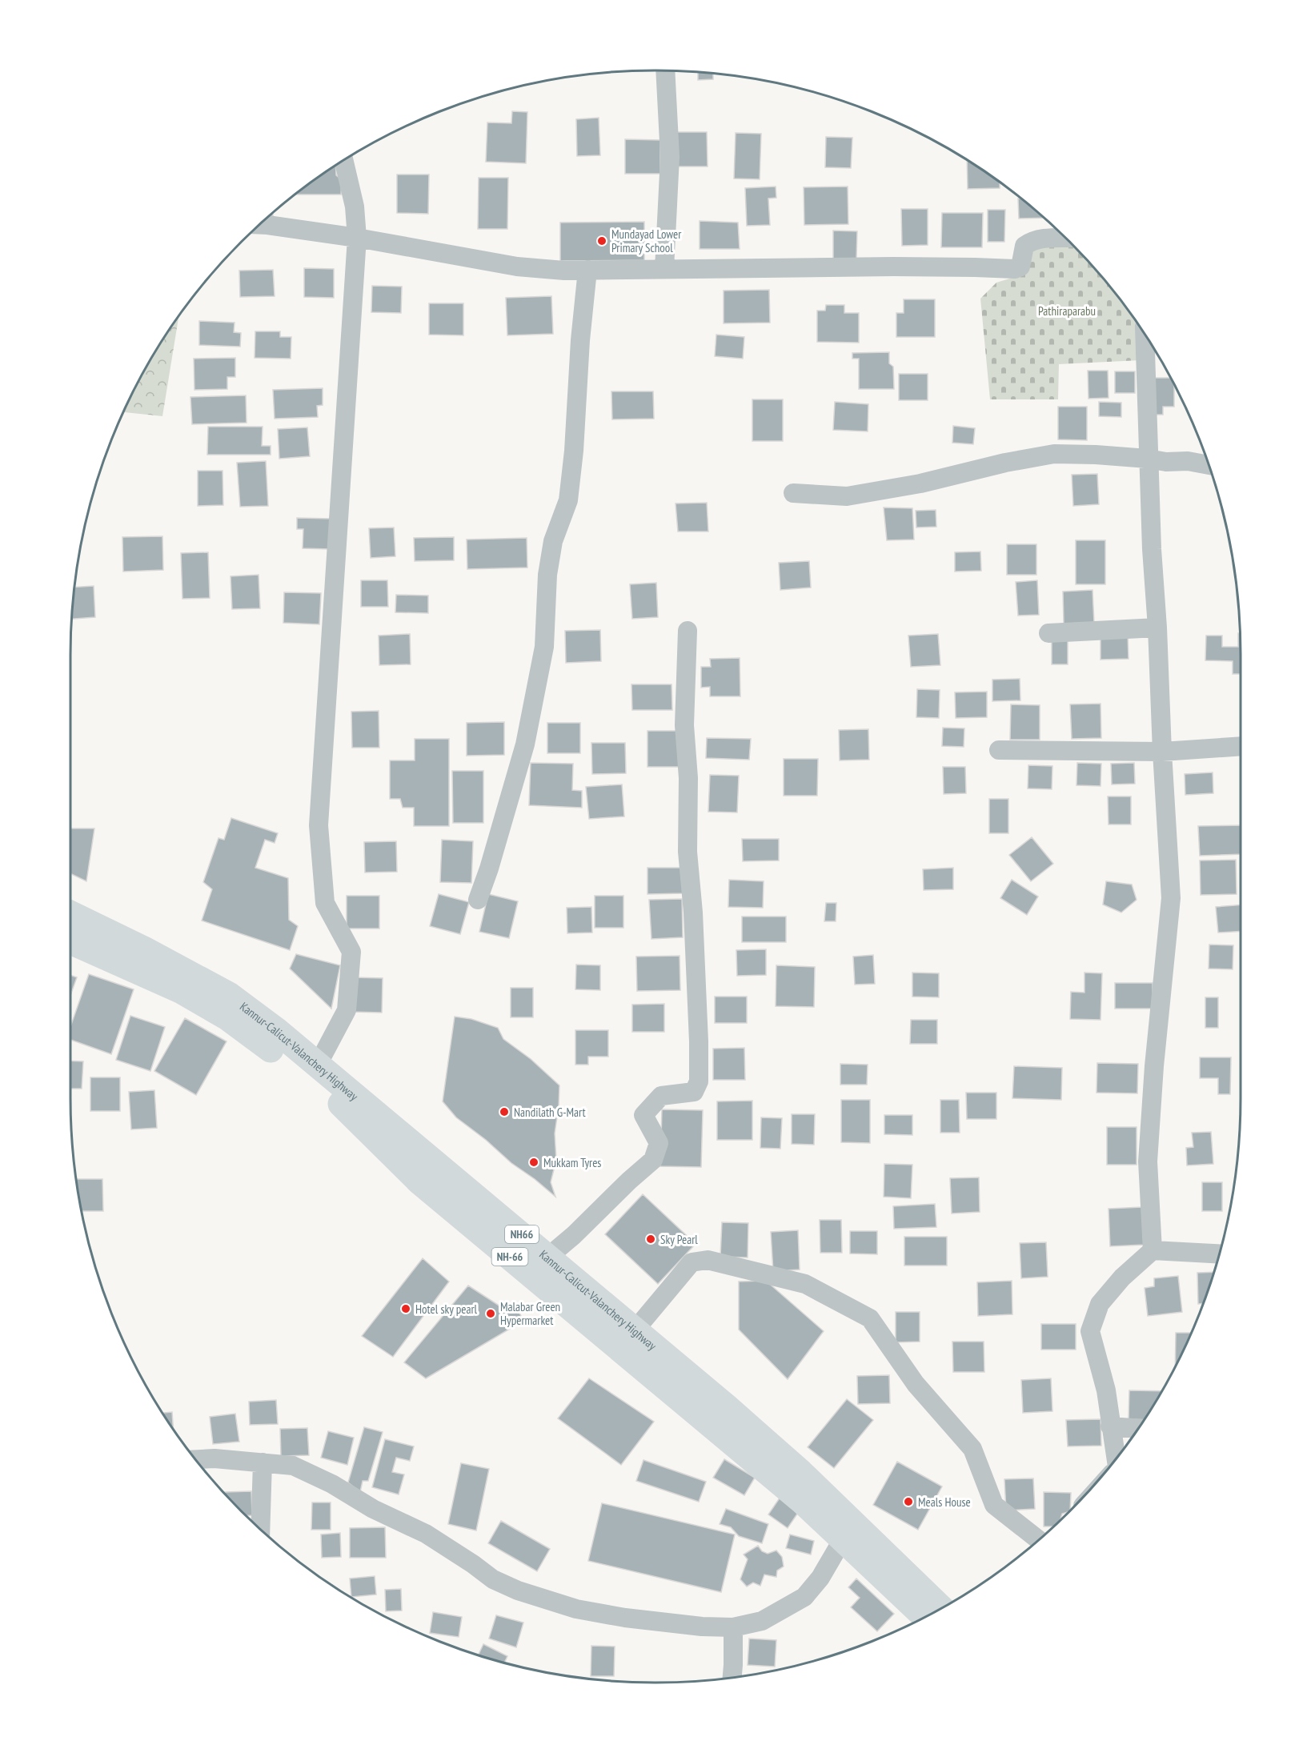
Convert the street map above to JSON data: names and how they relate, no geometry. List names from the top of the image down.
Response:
{
  "streets": {
    "highway": ["Kannur-Calicut-Valanchery Highway", "NH66", "NH-66"]
  },
  "parks": ["Pathiraparabu"],
  "places": [
    "Mundayad Lower Primary School",
    "Nandilath G-Mart",
    "Mukkam Tyres",
    "Sky Pearl",
    "Hotel sky pearl",
    "Malabar Green Hypermarket",
    "Meals House"
  ]
}
